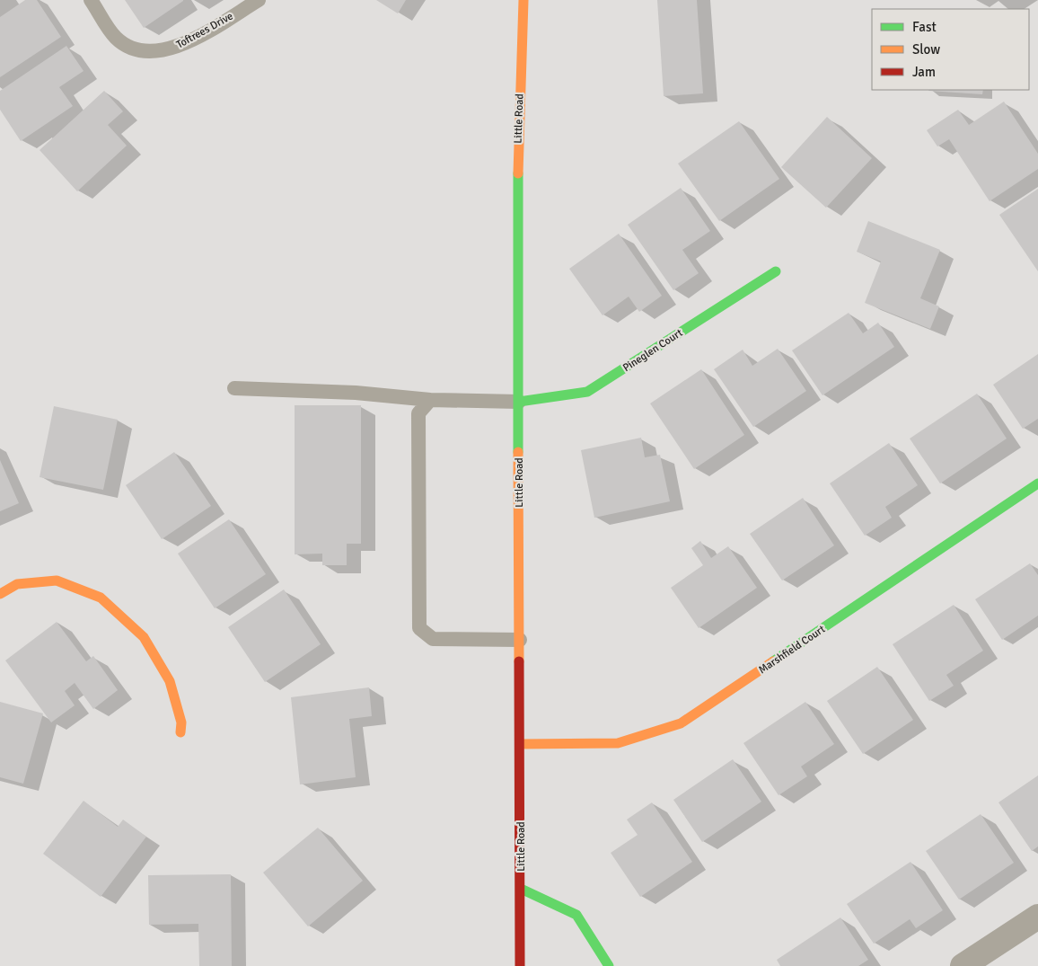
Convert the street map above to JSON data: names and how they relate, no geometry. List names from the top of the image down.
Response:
{
  "streets": {
    "street": ["Little Road", "Pineglen Court", "Marshfield Court"],
    "lane": ["Toftrees Drive"]
  },
  "crossings": [
    ["Little Road", "Pineglen Court"],
    ["Little Road", "Marshfield Court"]
  ],
  "legend": ["Fast", "Slow", "Jam"]
}
